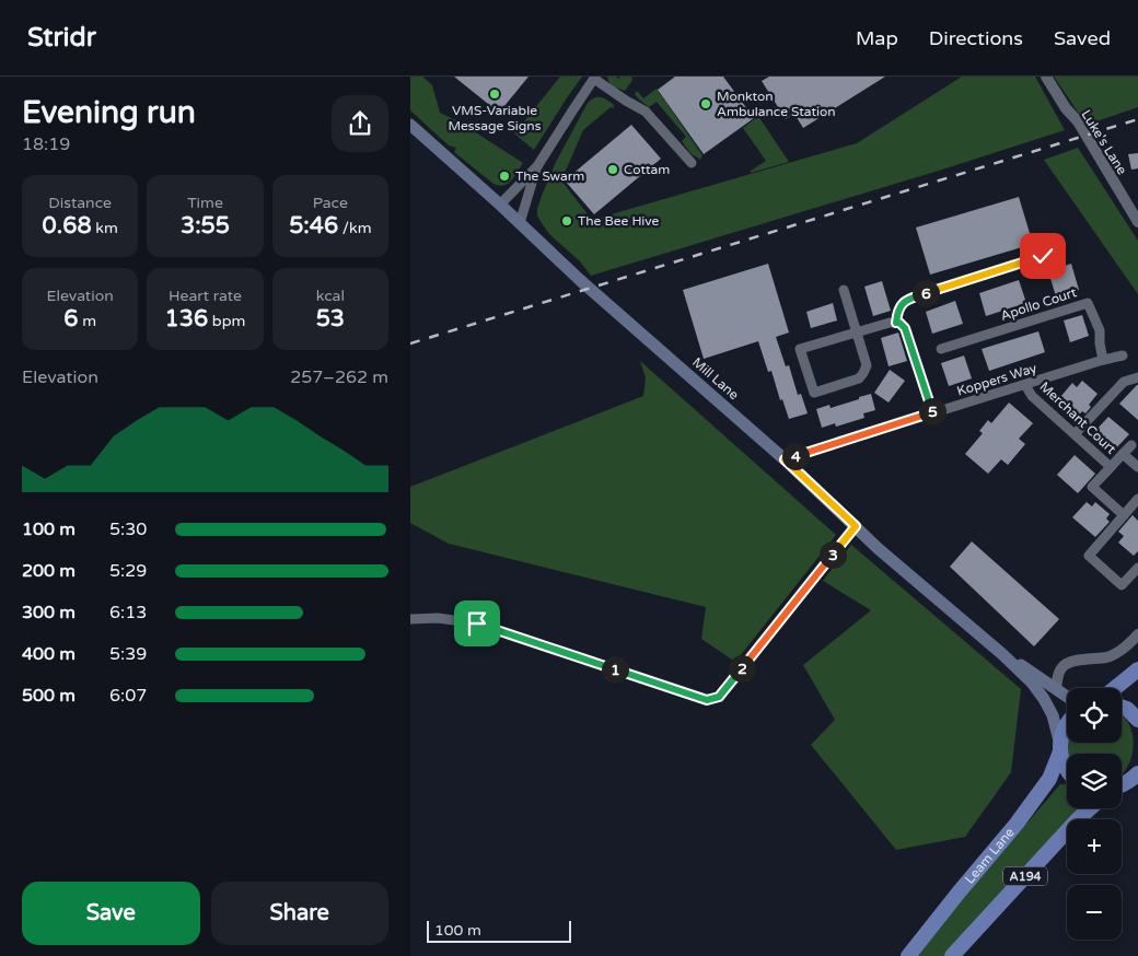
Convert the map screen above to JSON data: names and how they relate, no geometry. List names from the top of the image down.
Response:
{
  "streets": {
    "highway": ["Leam Lane", "A194"],
    "main road": ["Mill Lane"],
    "street": [
      "Luke's Lane",
      "Apollo Court",
      "Koppers Way",
      "Merchant Court"
    ]
  },
  "crossings": [
    ["Apollo Court", "Koppers Way"],
    ["Mill Lane", "Koppers Way"],
    ["Mill Lane", "Leam Lane"],
    ["Koppers Way", "Merchant Court"]
  ],
  "places": [
    "VMS-Variable Message Signs",
    "Monkton Ambulance Station",
    "Cottam",
    "The Swarm",
    "The Bee Hive"
  ],
  "scale_bar": "100 m",
  "page": {
    "header": "Stridr",
    "nav": ["Map", "Directions", "Saved"],
    "heading": ["Evening run", "18:19"],
    "stats": [
      ["Distance", "0.68 km"],
      ["Time", "3:55"],
      ["Pace", "5:46 /km"],
      ["Elevation", "6 m"],
      ["Heart rate", "136 bpm"],
      ["kcal", "53"]
    ],
    "pins": [
      "6",
      "5",
      "4",
      "3",
      "2",
      "1"
    ],
    "chart": ["Elevation", "257–262 m"],
    "list": [
      {
        "name": "100 m",
        "note": "5:30"
      },
      {
        "name": "200 m",
        "note": "5:29"
      },
      {
        "name": "300 m",
        "note": "6:13"
      },
      {
        "name": "400 m",
        "note": "5:39"
      },
      {
        "name": "500 m",
        "note": "6:07"
      }
    ],
    "map_buttons": ["+", "−"],
    "buttons": ["Save", "Share"],
    "scale": "100 m"
  }
}
